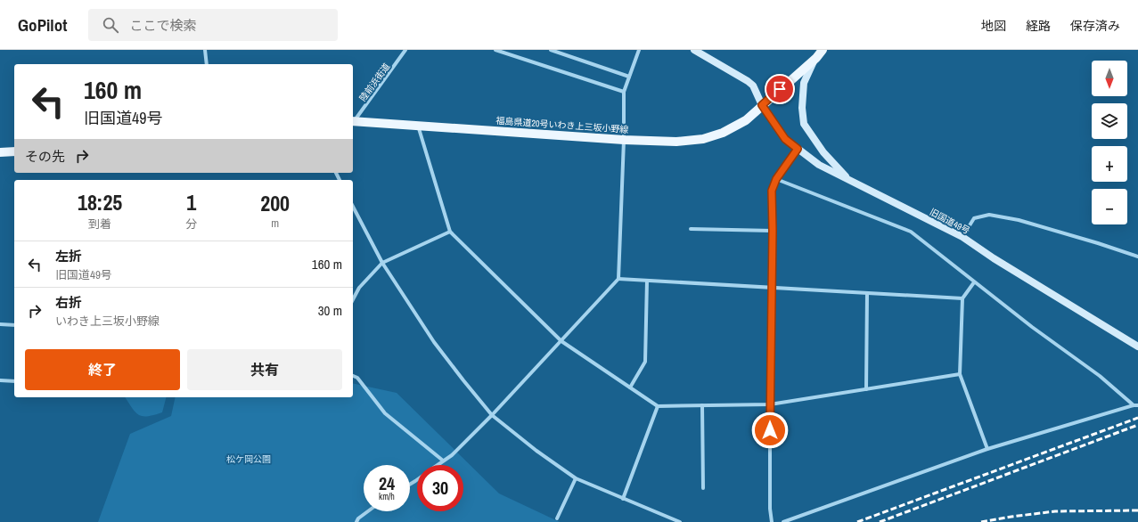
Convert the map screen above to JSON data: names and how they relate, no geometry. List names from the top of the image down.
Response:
{
  "streets": {
    "main road": ["福島県道20号いわき上三坂小野線"],
    "street": ["陸前浜街道", "旧国道49号"]
  },
  "crossings": [
    ["陸前浜街道", "福島県道20号いわき上三坂小野線"],
    ["福島県道20号いわき上三坂小野線", "旧国道49号"]
  ],
  "parks": ["松ケ岡公園"],
  "north": "bottom",
  "page": {
    "header": "GoPilot",
    "search": "ここで検索",
    "nav": ["地図", "経路", "保存済み"],
    "map_buttons": ["+", "−"],
    "turn": ["160 m", "旧国道49号"],
    "then": "その先",
    "eta": [
      "18:25",
      "到着",
      "1",
      "分",
      "200",
      "m"
    ],
    "list": [
      {
        "name": "左折",
        "note": "旧国道49号",
        "value": "160 m"
      },
      {
        "name": "右折",
        "note": "いわき上三坂小野線",
        "value": "30 m"
      }
    ],
    "buttons": ["終了", "共有"],
    "speed": "24 km/h",
    "limit": "30"
  }
}
